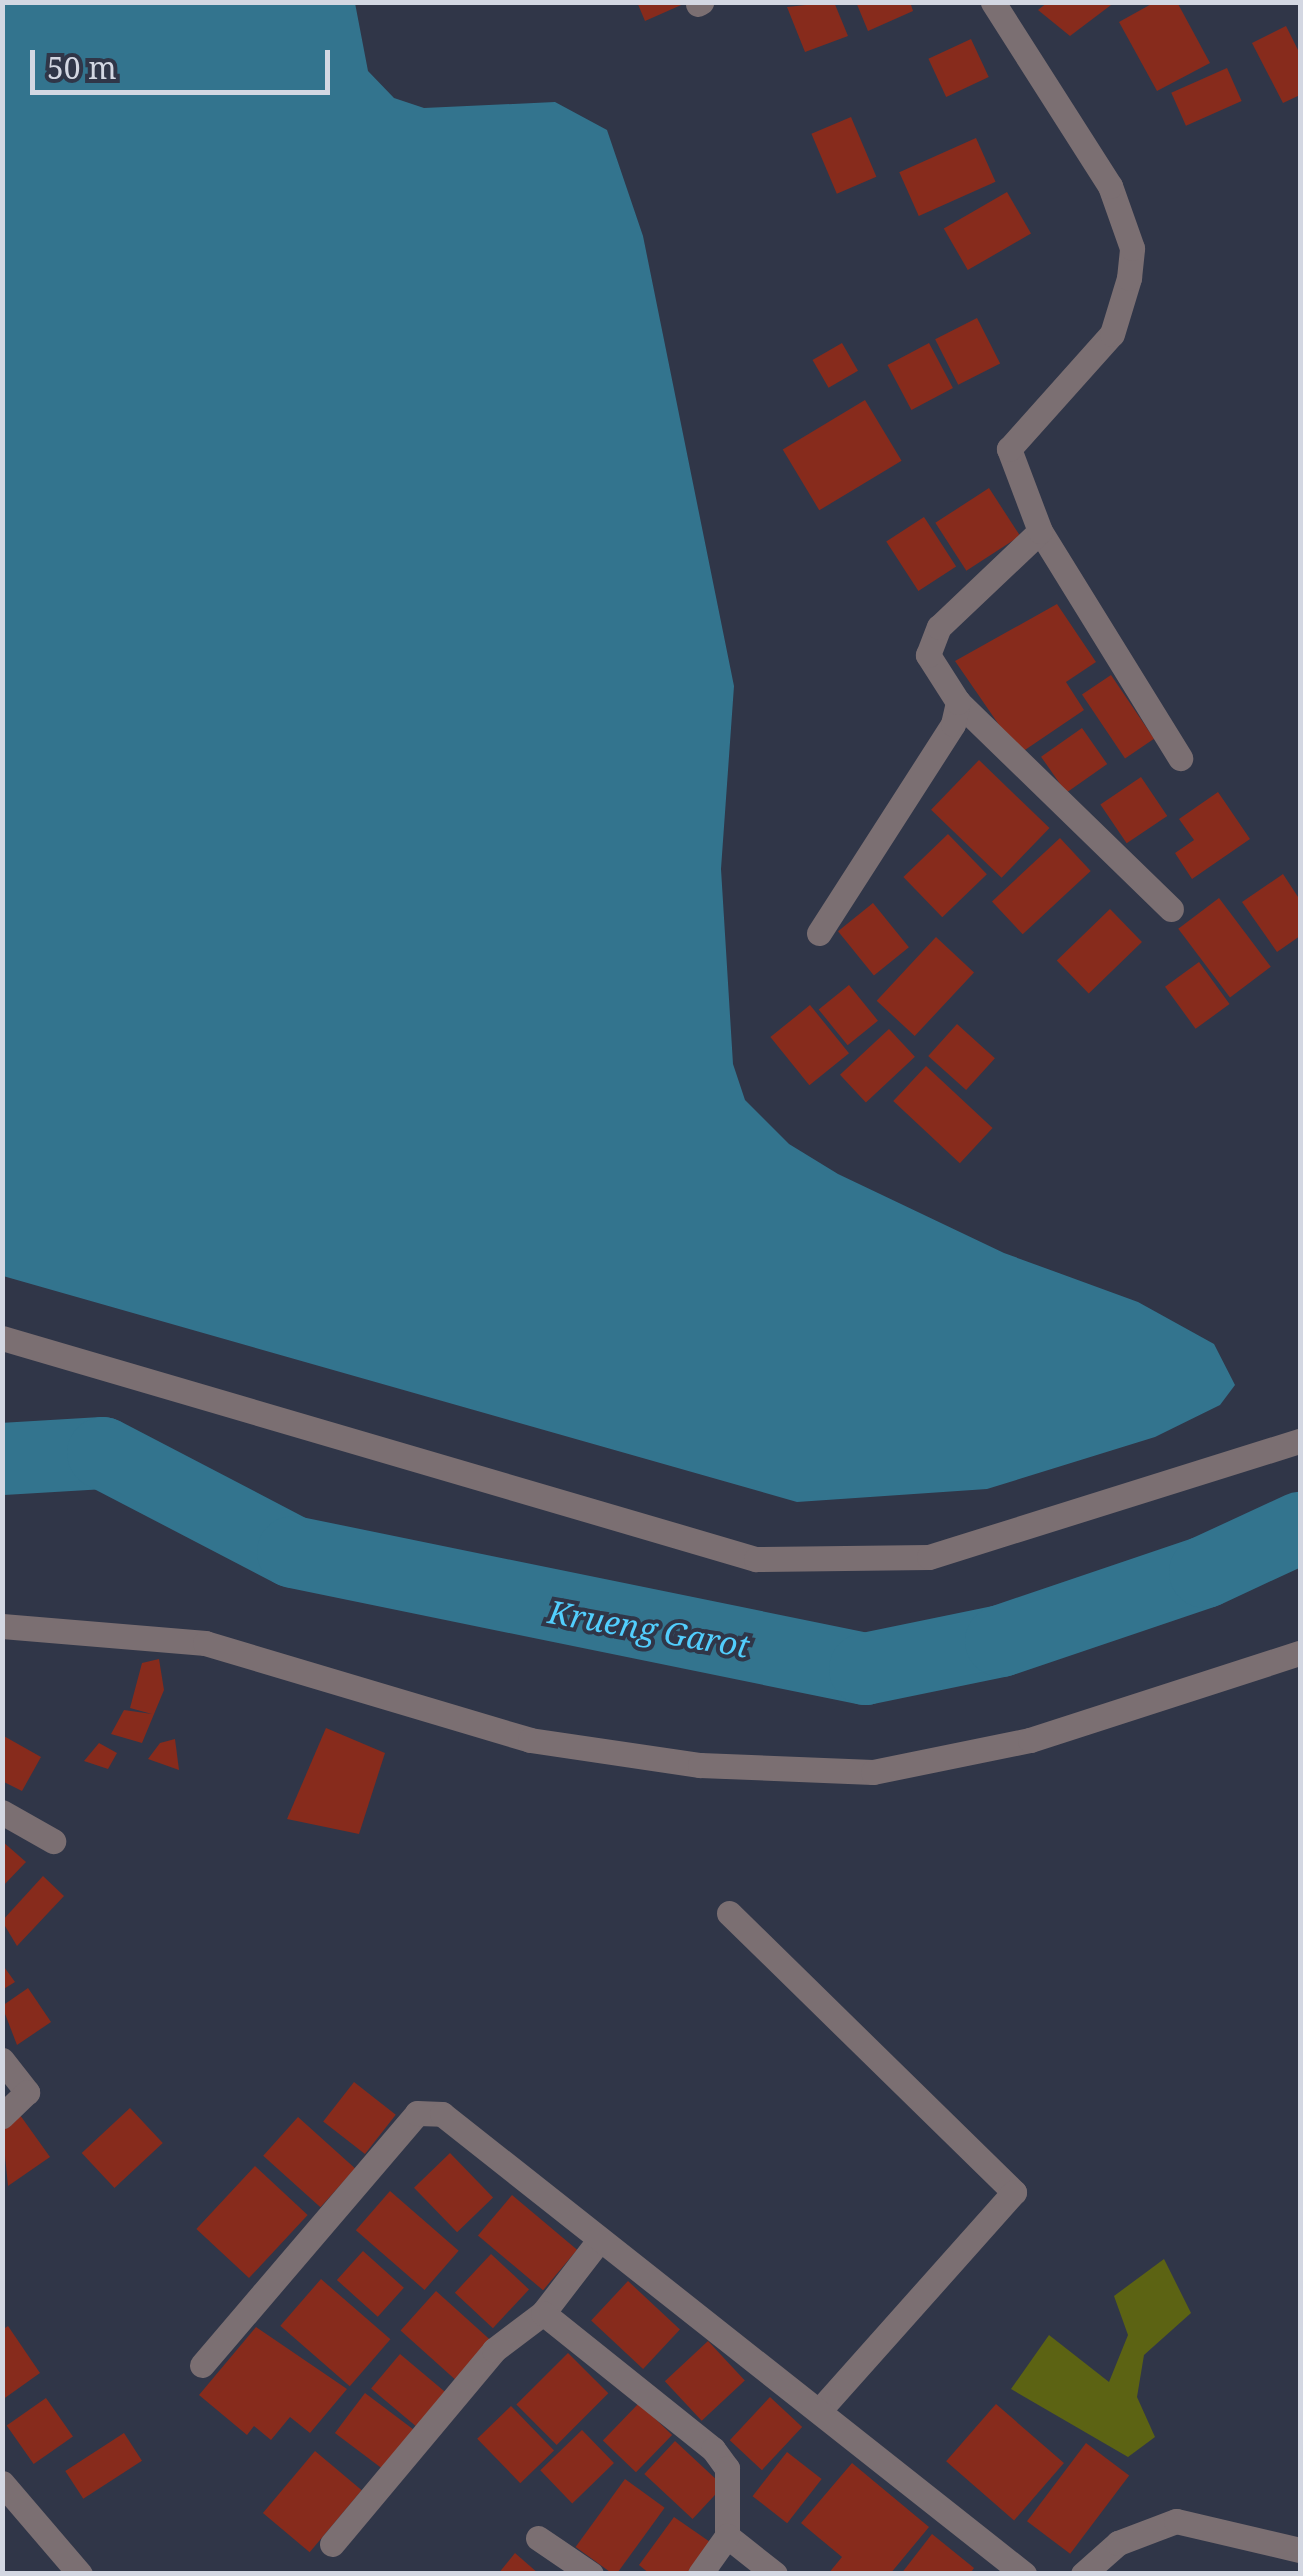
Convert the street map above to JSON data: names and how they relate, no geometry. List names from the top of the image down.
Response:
{
  "water": ["Krueng Garot"],
  "scale_bar": "50 m"
}
